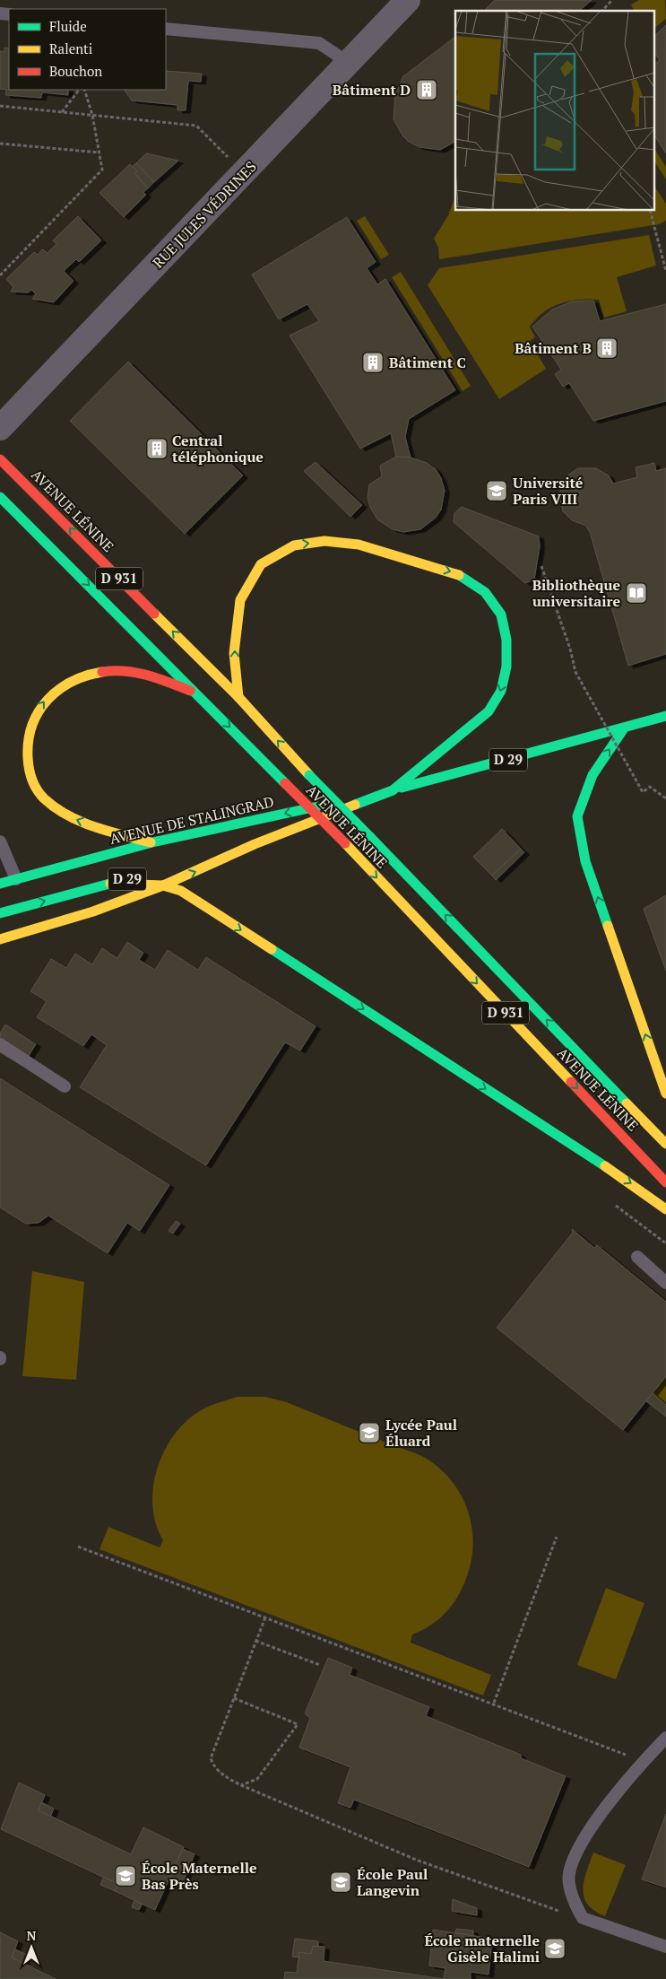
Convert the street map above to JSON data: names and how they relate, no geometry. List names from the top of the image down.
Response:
{
  "streets": {
    "main road": [
      "AVENUE LÉNINE",
      "D 931",
      "D 29",
      "AVENUE DE STALINGRAD"
    ],
    "street": ["RUE JULES VÉDRINES"]
  },
  "places": {
    "building": [
      "Bâtiment D",
      "Bâtiment B",
      "Bâtiment C",
      "Central téléphonique"
    ],
    "school or university": [
      "Université Paris VIII",
      "Lycée Paul Éluard",
      "École Maternelle Bas Près",
      "École Paul Langevin",
      "École maternelle Gisèle Halimi"
    ],
    "library": ["Bibliothèque universitaire"]
  },
  "legend": ["Fluide", "Ralenti", "Bouchon"],
  "north": "top"
}
